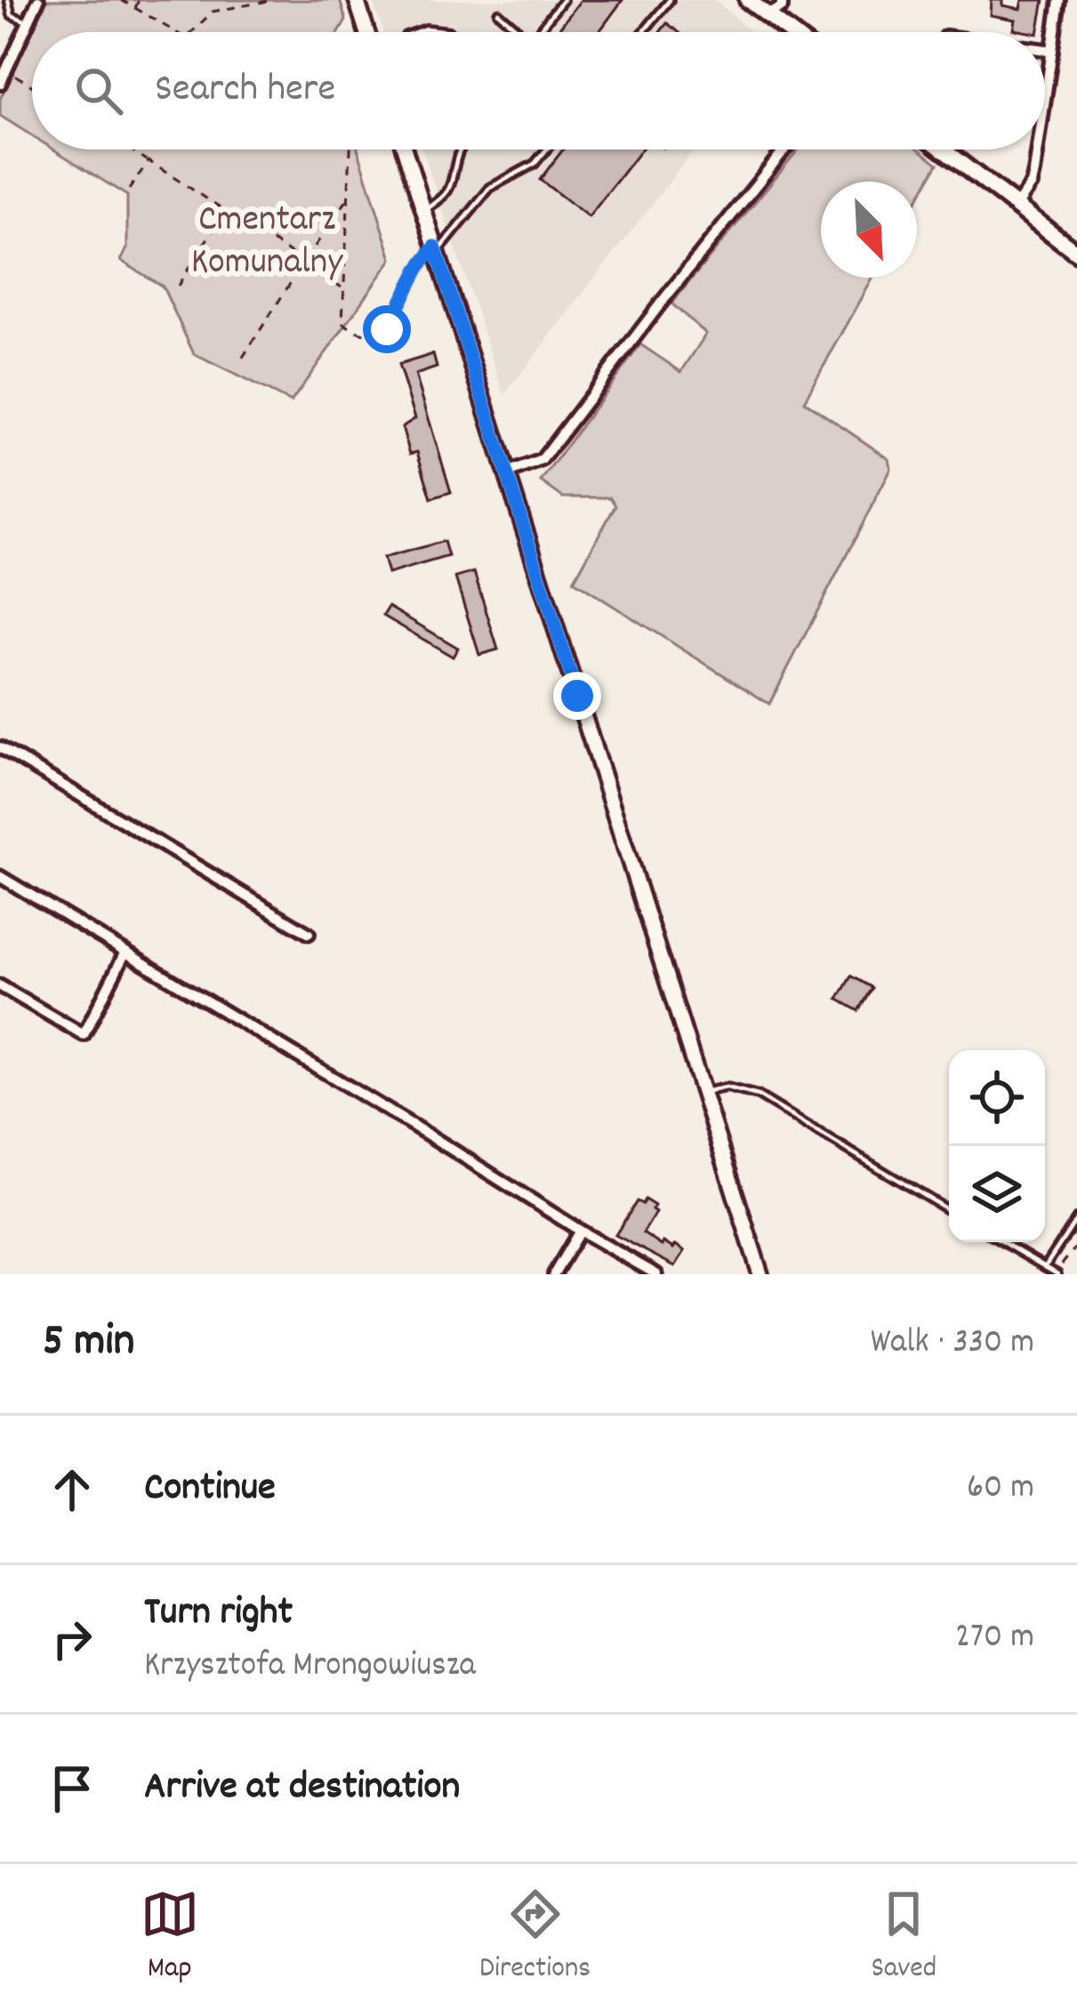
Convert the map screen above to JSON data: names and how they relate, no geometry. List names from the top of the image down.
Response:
{
  "parks": ["Cmentarz Komunalny"],
  "north": "bottom right",
  "page": {
    "search": "Search here",
    "heading": ["5 min", "Walk · 330 m"],
    "list": [
      ["Continue", "60 m"],
      ["Turn right", "Krzysztofa Mrongowiusza", "270 m"],
      "Arrive at destination"
    ],
    "nav": ["Map", "Directions", "Saved"]
  }
}
